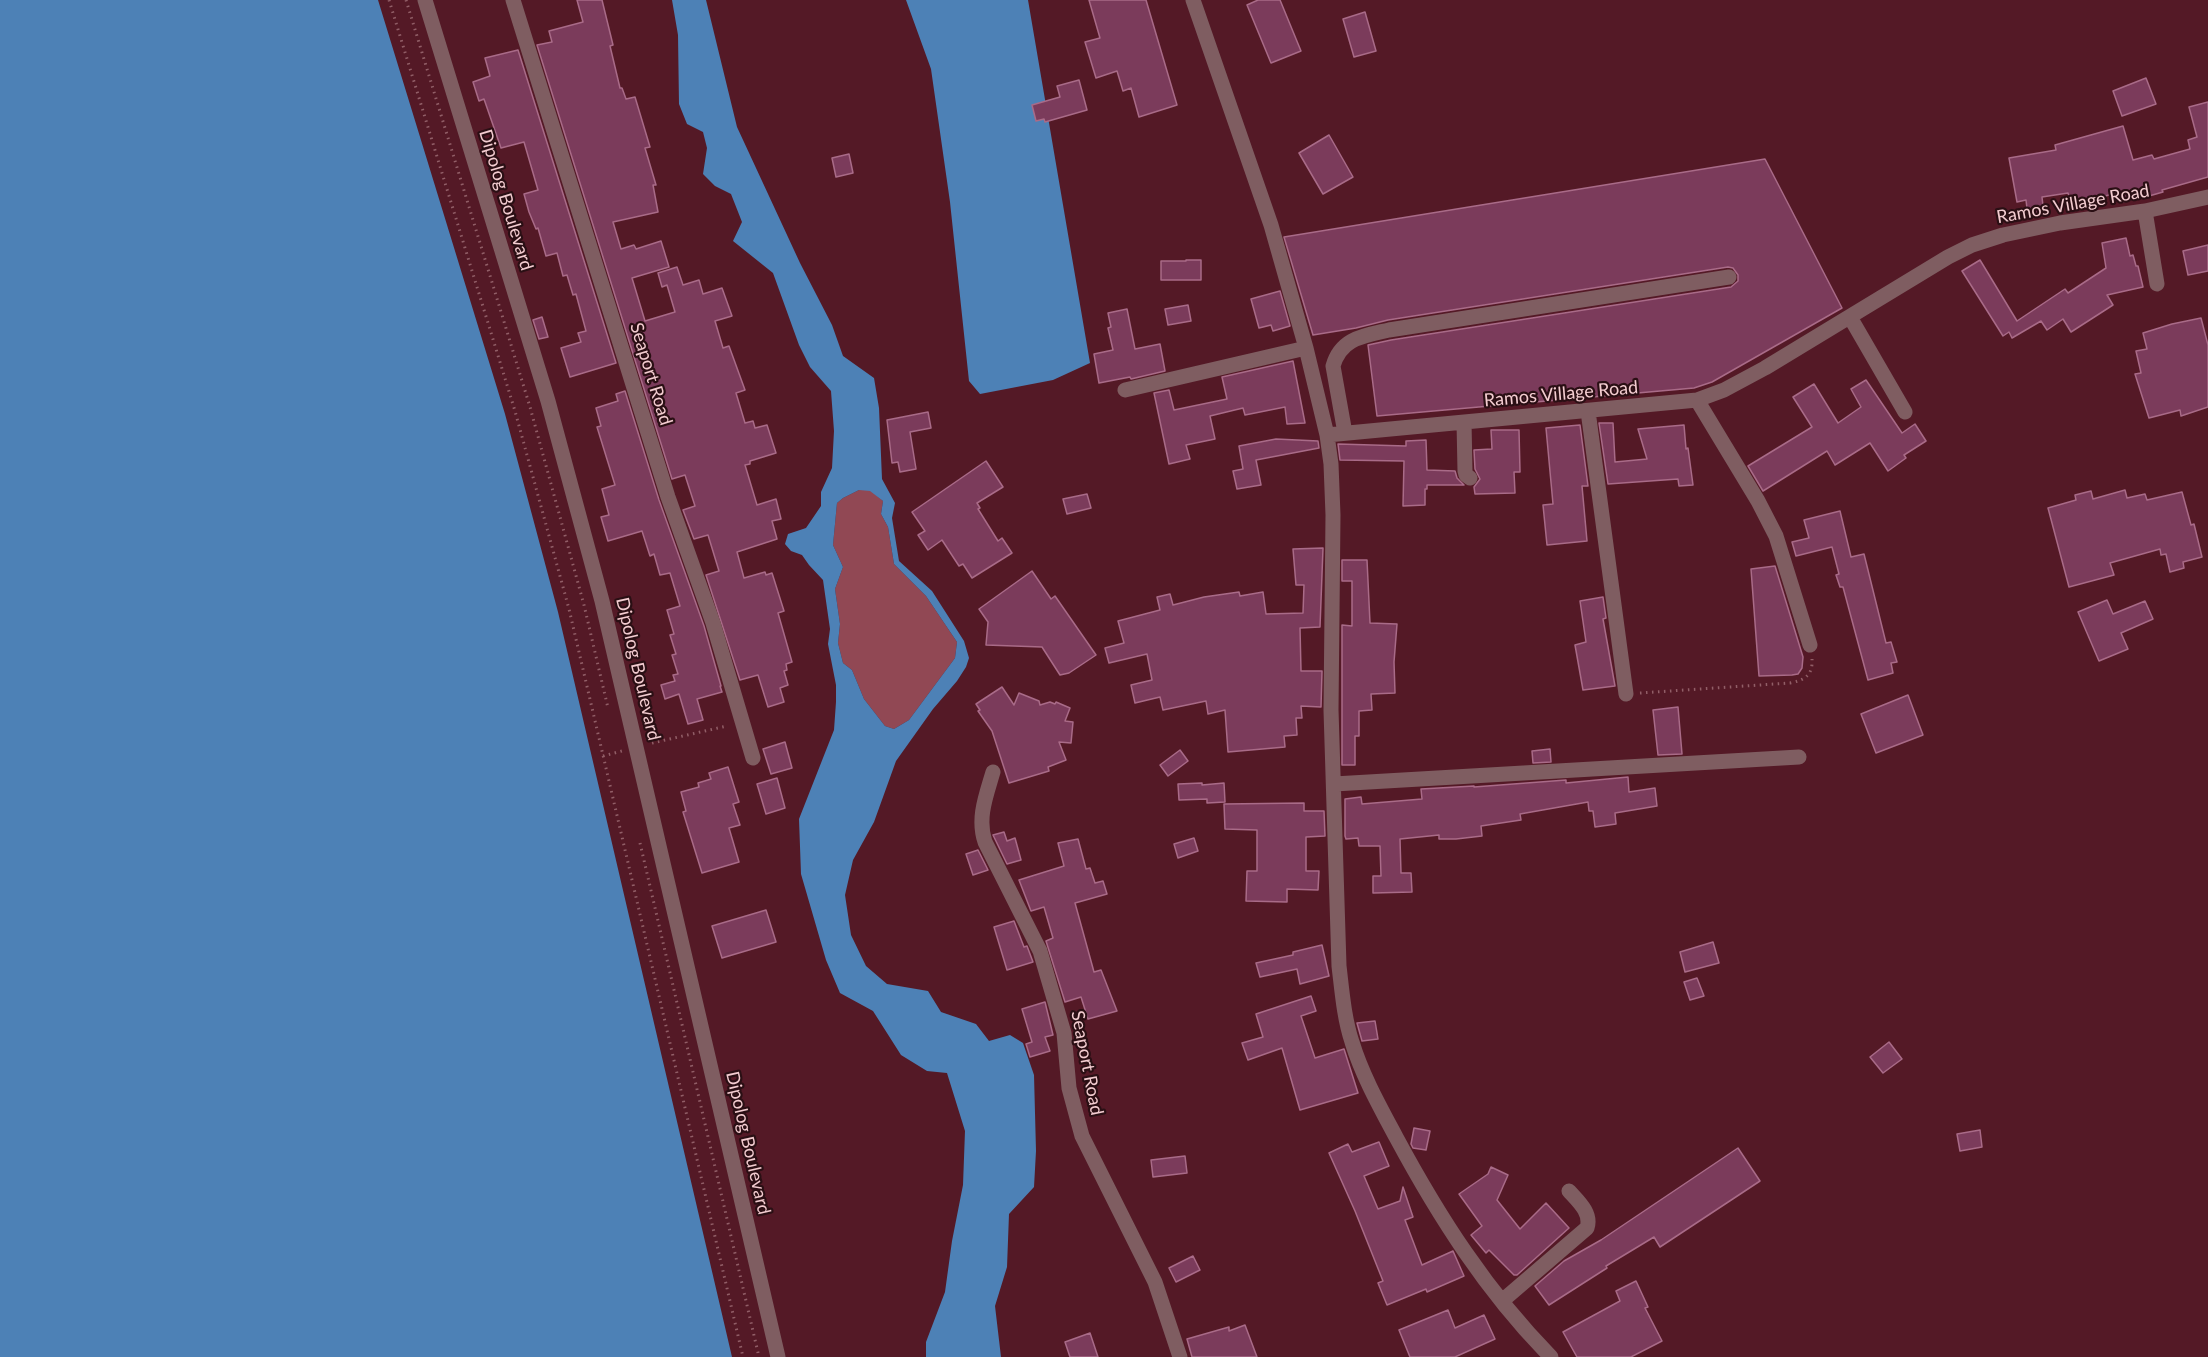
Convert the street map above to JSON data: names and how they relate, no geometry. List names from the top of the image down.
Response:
{
  "streets": {
    "street": ["Dipolog Boulevard", "Ramos Village Road", "Seaport Road"]
  }
}
